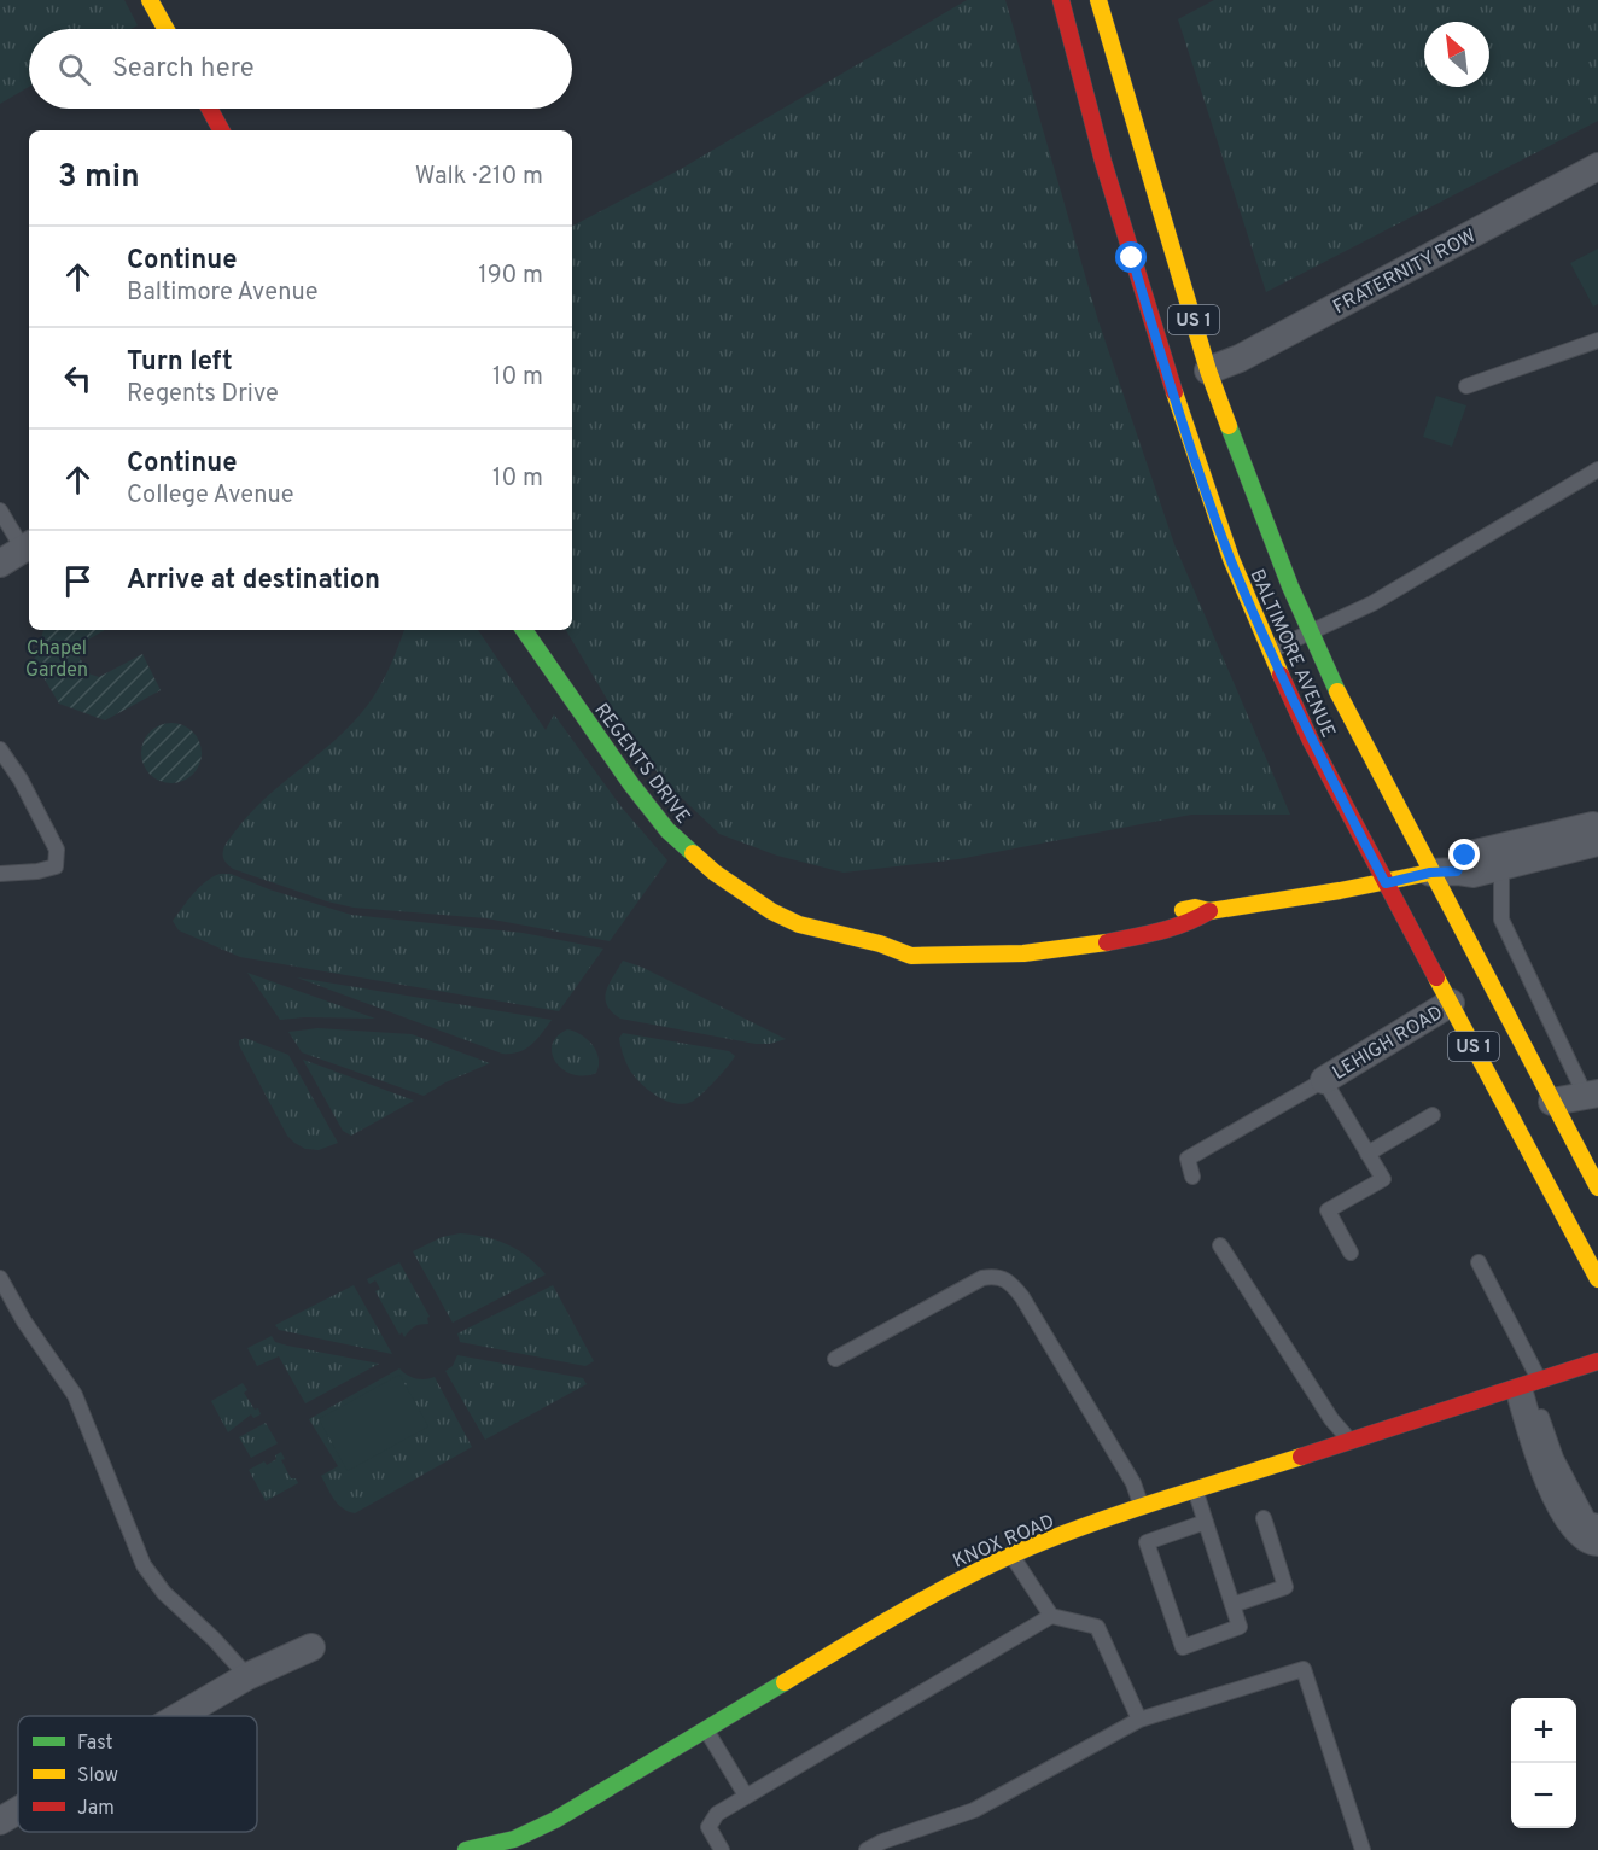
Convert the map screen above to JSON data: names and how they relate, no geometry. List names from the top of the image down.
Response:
{
  "streets": {
    "main road": [
      "US 1",
      "BALTIMORE AVENUE",
      "REGENTS DRIVE",
      "KNOX ROAD"
    ],
    "street": ["FRATERNITY ROW", "LEHIGH ROAD"]
  },
  "crossings": [
    ["FRATERNITY ROW", "BALTIMORE AVENUE"],
    ["BALTIMORE AVENUE", "REGENTS DRIVE"],
    ["BALTIMORE AVENUE", "LEHIGH ROAD"]
  ],
  "parks": ["Chapel Garden"],
  "legend": ["Fast", "Slow", "Jam"],
  "north": "top left",
  "page": {
    "search": "Search here",
    "heading": ["3 min", "Walk · 210 m"],
    "list": [
      ["Continue", "Baltimore Avenue", "190 m"],
      ["Turn left", "Regents Drive", "10 m"],
      ["Continue", "College Avenue", "10 m"],
      "Arrive at destination"
    ],
    "map_buttons": ["+", "−"]
  }
}
